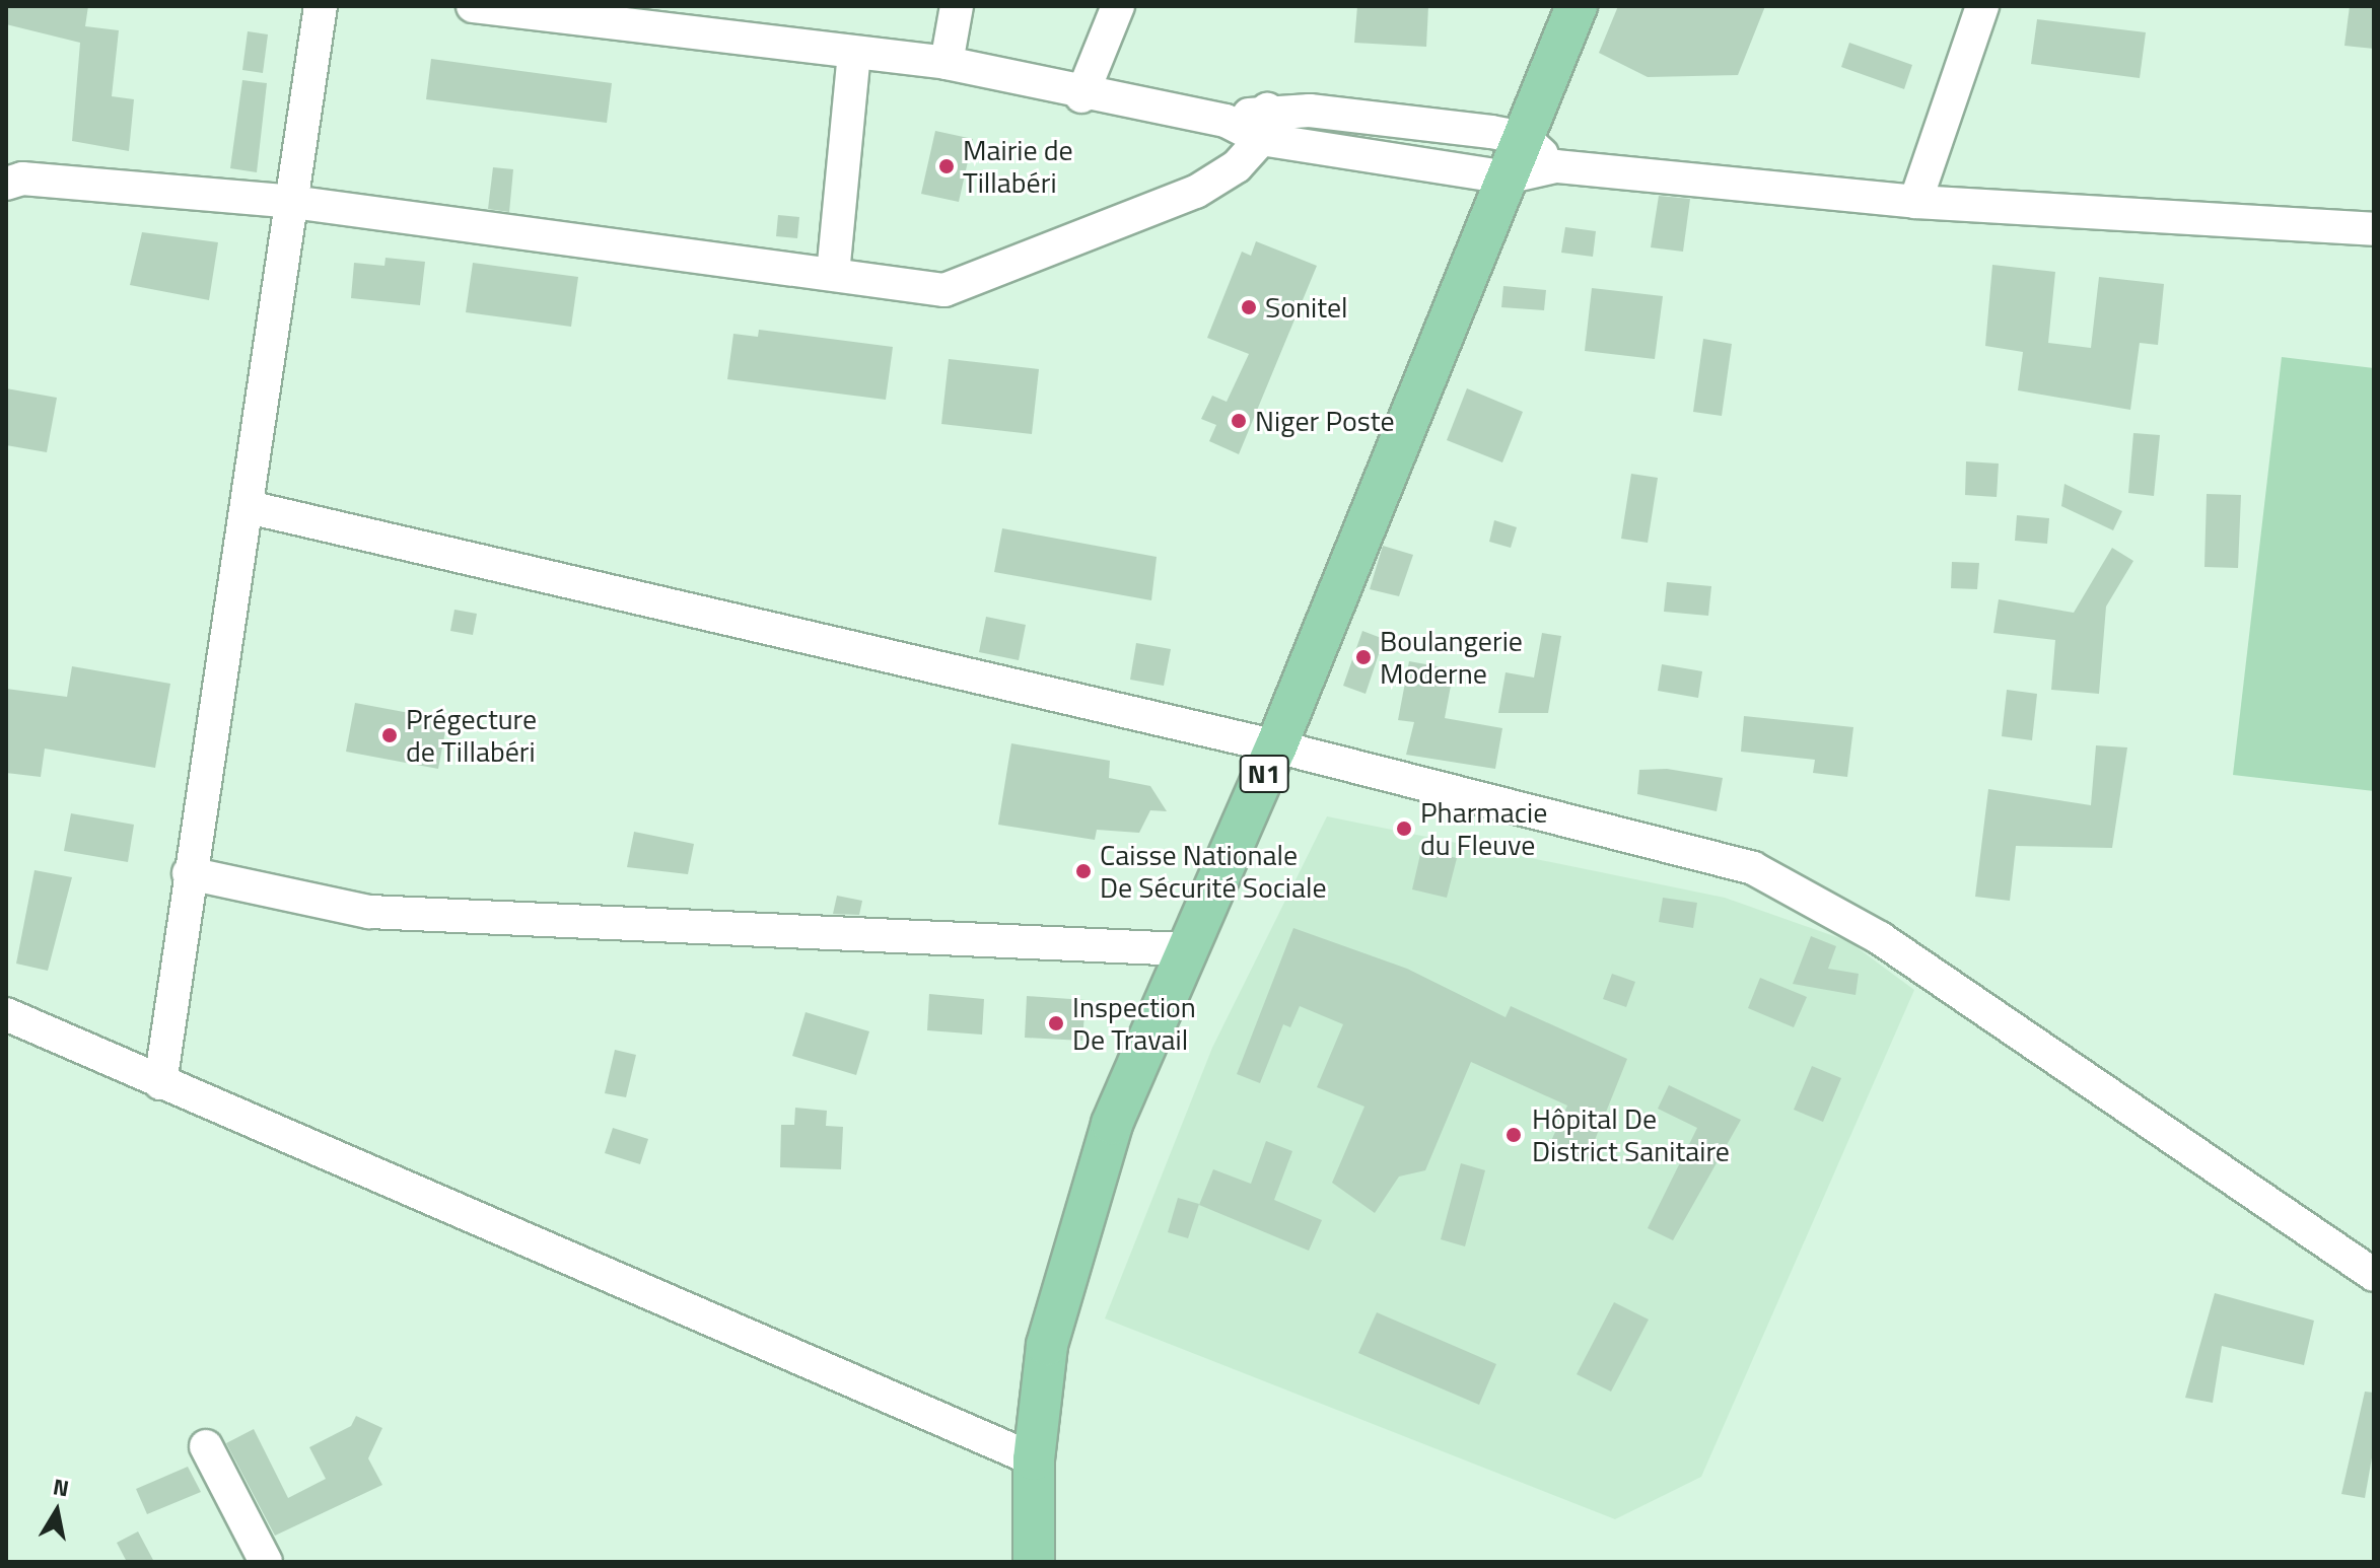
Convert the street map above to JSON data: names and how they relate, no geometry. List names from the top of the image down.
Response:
{
  "streets": {
    "main road": ["N1"]
  },
  "places": [
    "Mairie de Tillabéri",
    "Sonitel",
    "Niger Poste",
    "Boulangerie Moderne",
    "Prégecture de Tillabéri",
    "Pharmacie du Fleuve",
    "Caisse Nationale De Sécurité Sociale",
    "Inspection De Travail",
    "Hôpital De District Sanitaire"
  ],
  "north": "top"
}
